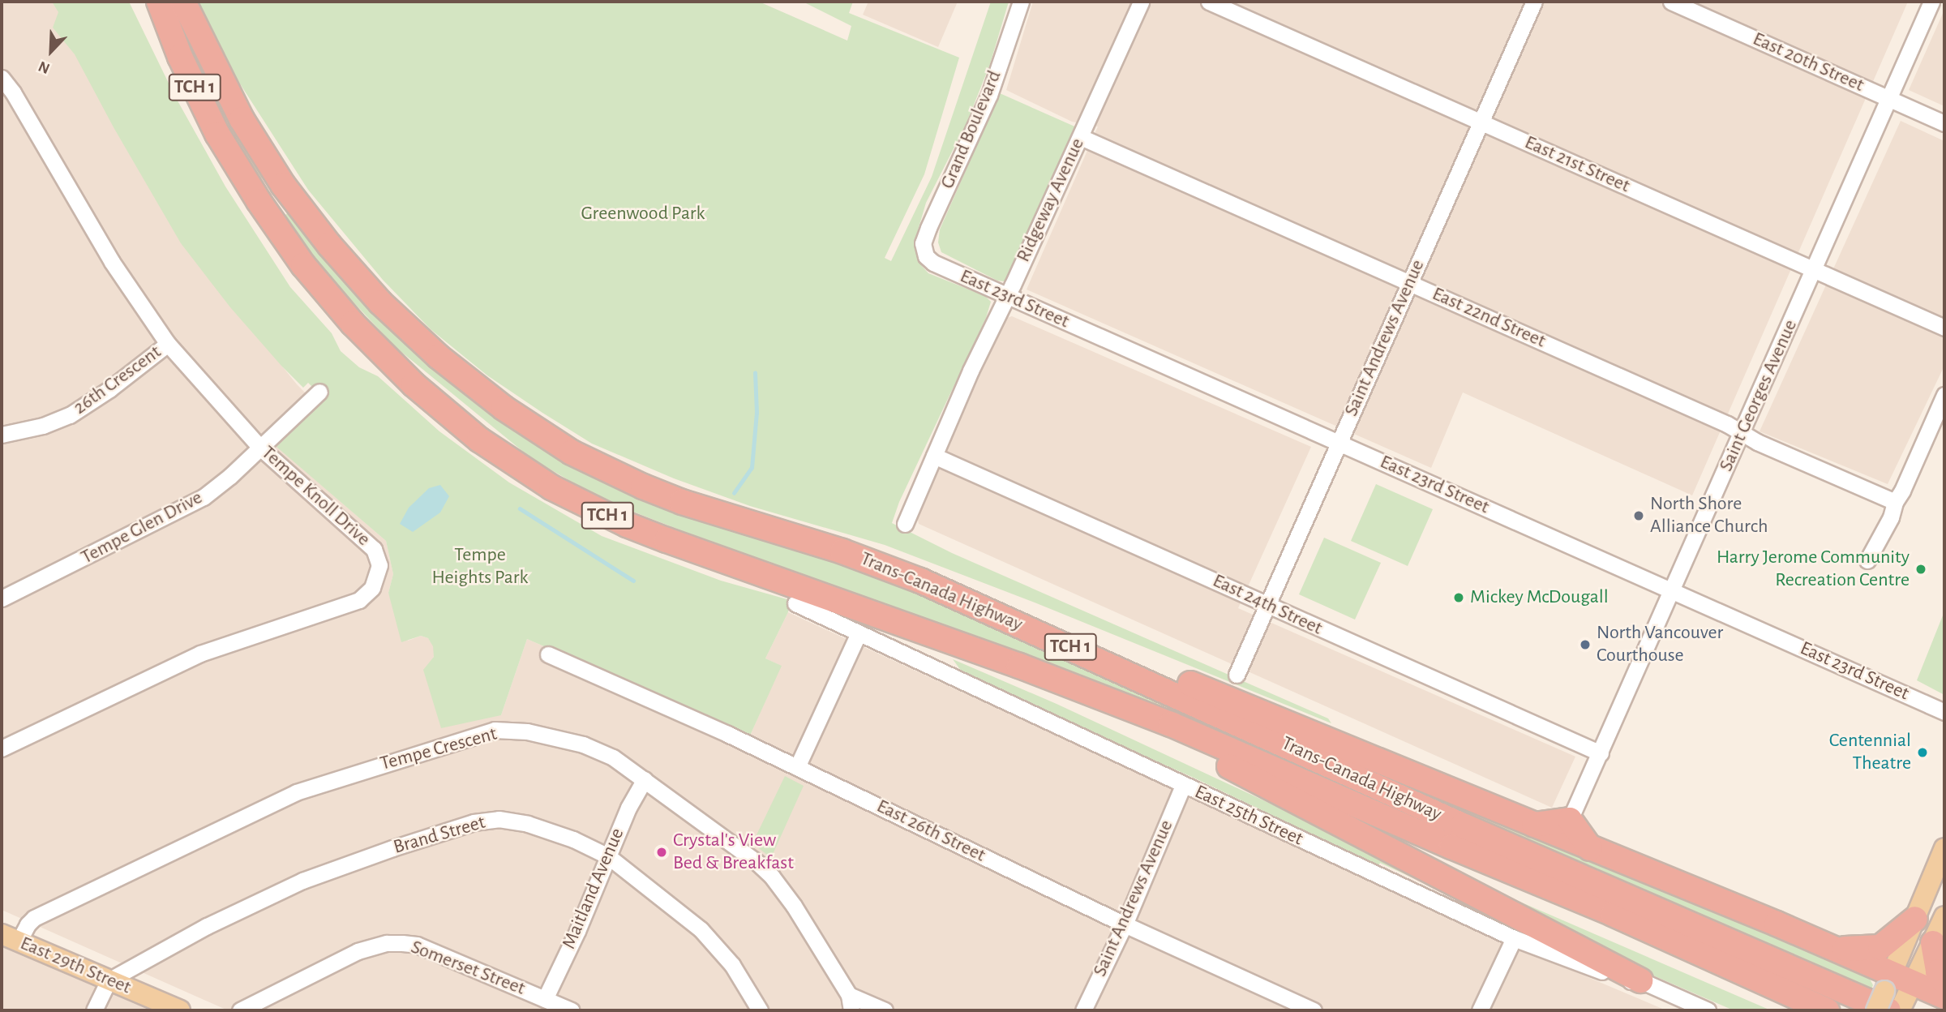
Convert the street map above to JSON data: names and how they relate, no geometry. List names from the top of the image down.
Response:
{
  "streets": {
    "highway": ["TCH 1", "Trans-Canada Highway"],
    "main road": ["East 29th Street"],
    "street": [
      "East 20th Street",
      "Grand Boulevard",
      "East 21st Street",
      "Ridgeway Avenue",
      "East 23rd Street",
      "East 22nd Street",
      "Saint Andrews Avenue",
      "26th Crescent",
      "Saint Georges Avenue",
      "Tempe Knoll Drive",
      "Tempe Glen Drive",
      "East 24th Street",
      "Tempe Crescent",
      "East 25th Street",
      "East 26th Street",
      "Brand Street",
      "Maitland Avenue",
      "Somerset Street"
    ]
  },
  "crossings": [
    ["East 20th Street", "Saint Georges Avenue"],
    ["Grand Boulevard", "East 23rd Street"],
    ["East 21st Street", "Saint Andrews Avenue"],
    ["East 21st Street", "Saint Georges Avenue"],
    ["Ridgeway Avenue", "East 23rd Street"],
    ["Ridgeway Avenue", "East 22nd Street"],
    ["Ridgeway Avenue", "East 24th Street"],
    ["East 23rd Street", "Saint Andrews Avenue"],
    ["East 23rd Street", "Saint Georges Avenue"],
    ["East 22nd Street", "Saint Andrews Avenue"],
    ["East 22nd Street", "Saint Georges Avenue"],
    ["Saint Andrews Avenue", "East 24th Street"],
    ["Saint Andrews Avenue", "East 25th Street"],
    ["Saint Andrews Avenue", "East 26th Street"],
    ["26th Crescent", "Tempe Knoll Drive"],
    ["Saint Georges Avenue", "East 24th Street"],
    ["Tempe Knoll Drive", "Tempe Glen Drive"],
    ["Tempe Crescent", "Maitland Avenue"],
    ["Tempe Crescent", "East 29th Street"],
    ["Brand Street", "Maitland Avenue"],
    ["Brand Street", "East 29th Street"],
    ["Maitland Avenue", "Somerset Street"]
  ],
  "parks": ["Greenwood Park", "Tempe Heights Park"],
  "places": [
    "North Shore Alliance Church",
    "Harry Jerome Community Recreation Centre",
    "Mickey McDougall",
    "North Vancouver Courthouse",
    "Centennial Theatre",
    "Crystal's View Bed & Breakfast"
  ],
  "north": "bottom left"
}
